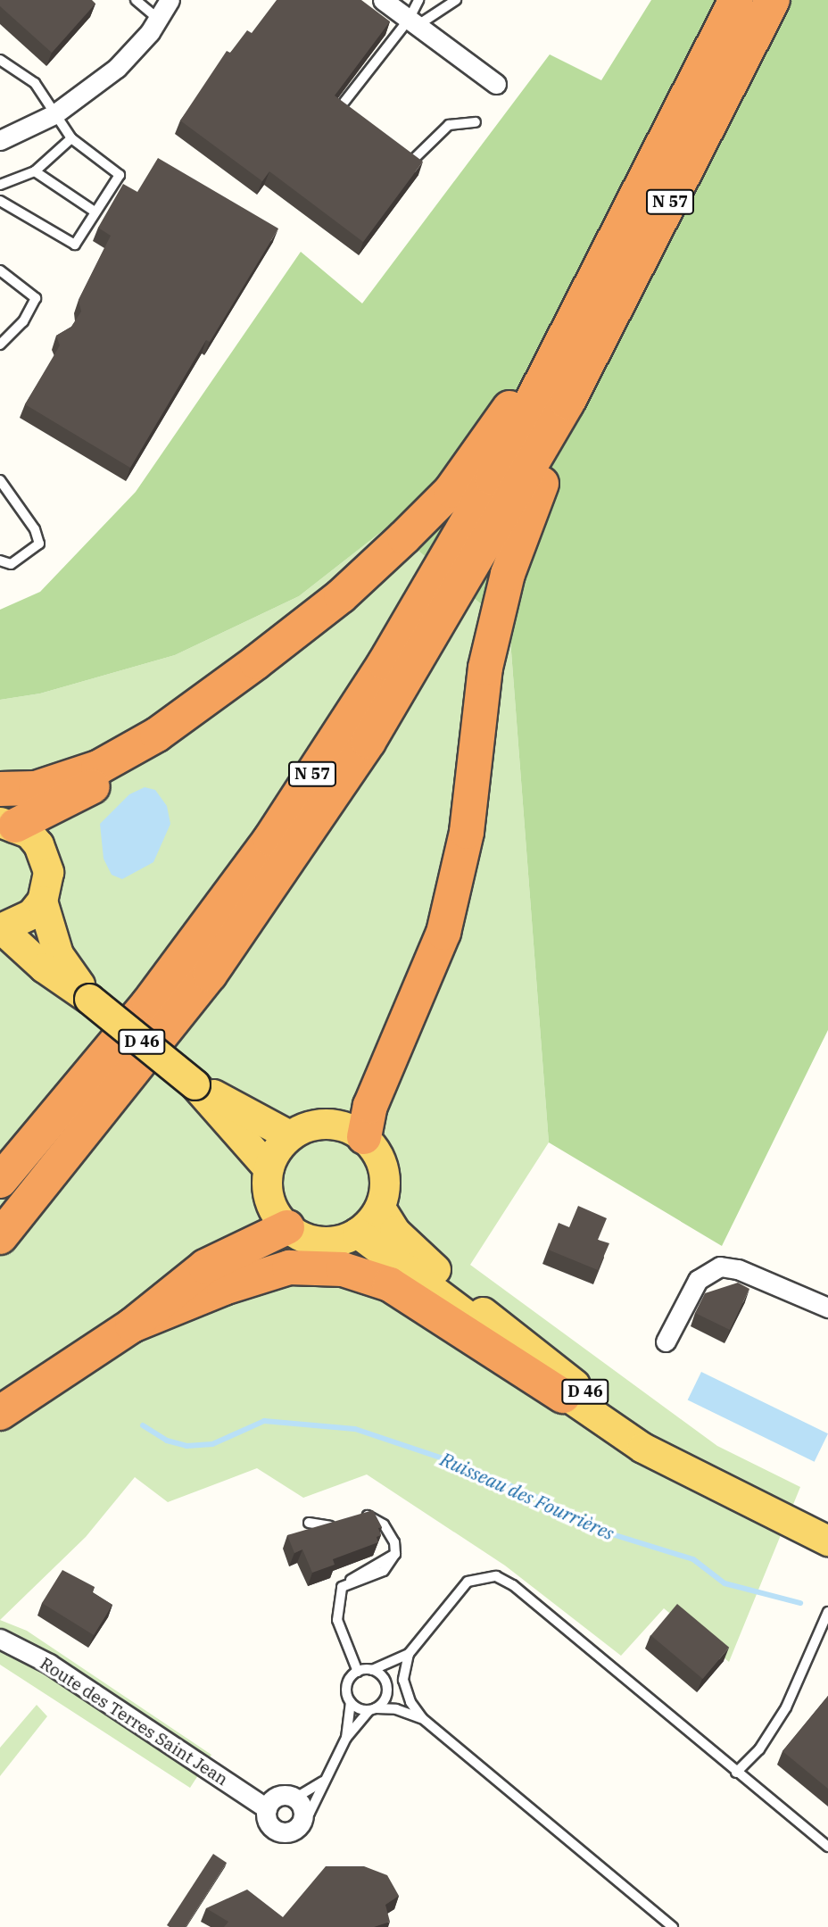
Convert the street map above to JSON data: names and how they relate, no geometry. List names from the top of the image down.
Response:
{
  "streets": {
    "highway": ["N 57"],
    "main road": ["D 46"],
    "street": ["Route des Terres Saint Jean"]
  },
  "water": ["Ruisseau des Fourrières"]
}
